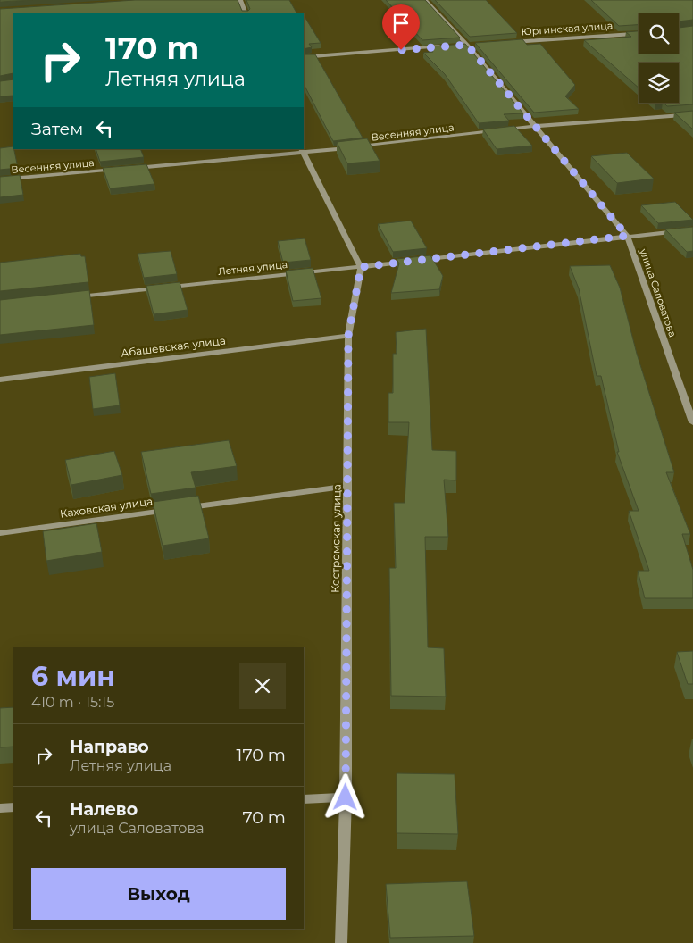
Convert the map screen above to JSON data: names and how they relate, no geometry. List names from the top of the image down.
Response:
{
  "streets": {
    "street": [
      "Юргинская улица",
      "Весенняя улица",
      "Летняя улица",
      "улица Саловатова",
      "Абашевская улица",
      "Каховская улица",
      "Костромская улица"
    ]
  },
  "crossings": [
    ["Весенняя улица", "улица Саловатова"],
    ["Летняя улица", "улица Саловатова"],
    ["Летняя улица", "Костромская улица"],
    ["Абашевская улица", "Костромская улица"],
    ["Каховская улица", "Костромская улица"]
  ],
  "page": {
    "turn": ["170 m", "Летняя улица"],
    "then": "Затем",
    "heading": ["6 мин", "410 m · 15:15"],
    "list": [
      {
        "name": "Направо",
        "note": "Летняя улица",
        "value": "170 m"
      },
      {
        "name": "Налево",
        "note": "улица Саловатова",
        "value": "70 m"
      }
    ],
    "buttons": "Выход"
  }
}
